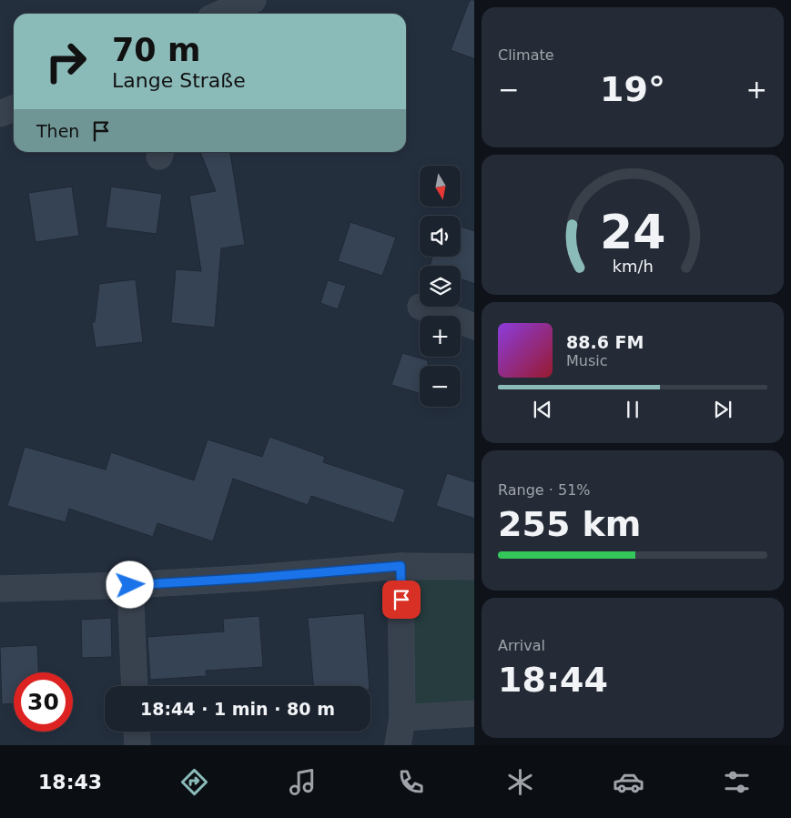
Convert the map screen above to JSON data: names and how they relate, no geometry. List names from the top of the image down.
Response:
{
  "north": "bottom",
  "page": {
    "tile": [
      "Climate",
      ["Range · 51%", "255 km"],
      ["Arrival", "18:44"]
    ],
    "turn": ["70 m", "Lange Straße"],
    "heat": ["−", "19°", "+"],
    "then": "Then",
    "map_buttons": ["+", "−"],
    "song": ["88.6 FM", "Music"],
    "limit": "30",
    "trip": "18:44 · 1 min · 80 m",
    "tabs": "18:43",
    "gauge": ["24", "km/h"]
  }
}
